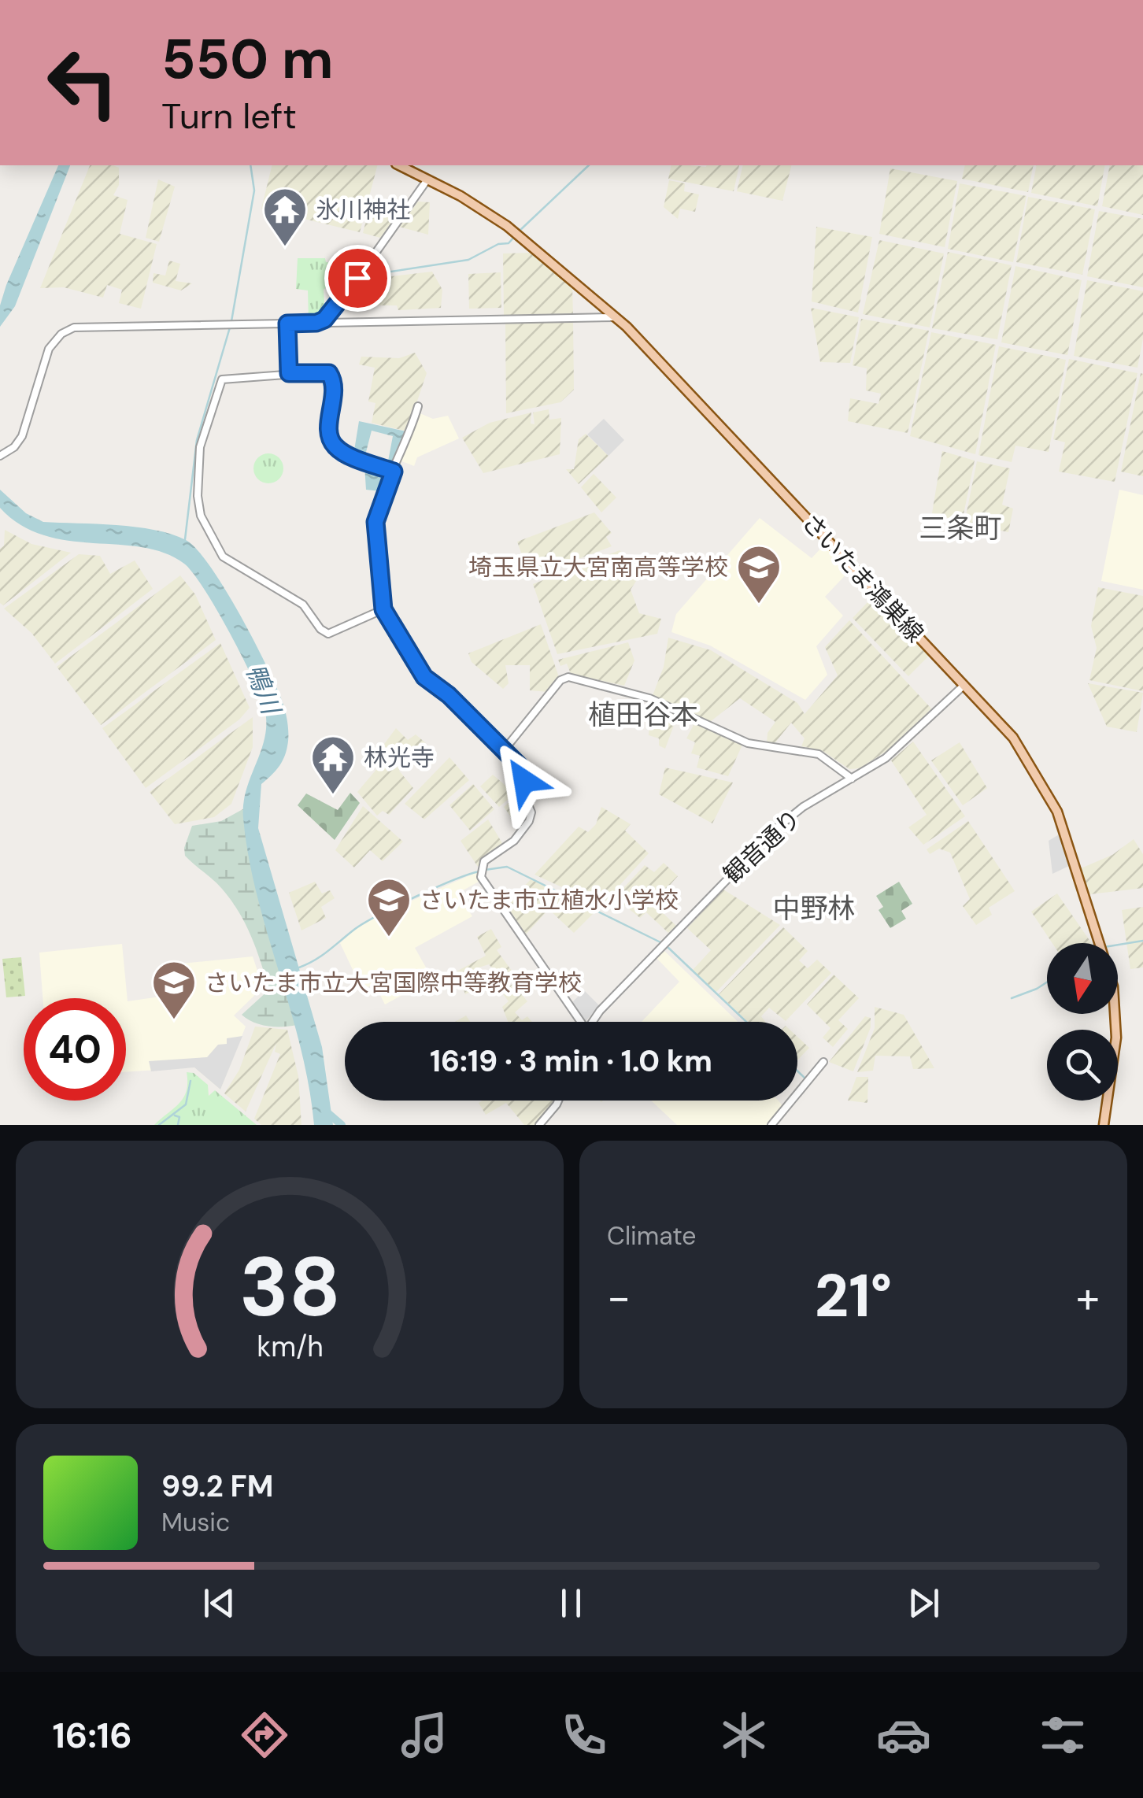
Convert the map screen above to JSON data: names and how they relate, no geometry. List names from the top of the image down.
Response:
{
  "streets": {
    "main road": ["さいたま鴻巣線"],
    "street": ["観音通り"]
  },
  "crossings": [
    ["さいたま鴻巣線", "観音通り"]
  ],
  "districts": ["三条町", "植田谷本", "中野林"],
  "water": ["鴨川"],
  "places": {
    "temple": ["氷川神社", "林光寺"],
    "school or university": ["埼玉県立大宮南高等学校", "さいたま市立植水小学校", "さいたま市立大宮国際中等教育学校"]
  },
  "north": "bottom",
  "page": {
    "turn": ["550 m", "Turn left"],
    "limit": "40",
    "trip": "16:19 · 3 min · 1.0 km",
    "tile": "Climate",
    "heat": ["−", "21°", "+"],
    "song": ["99.2 FM", "Music"],
    "tabs": "16:16",
    "gauge": ["38", "km/h"]
  }
}
